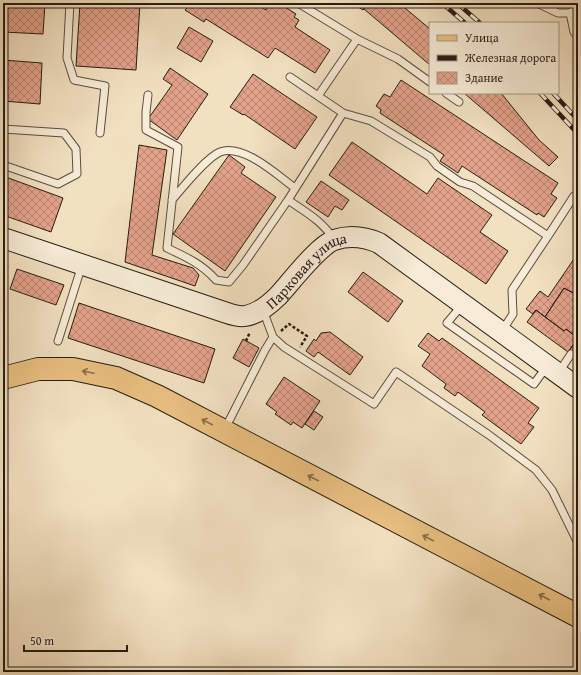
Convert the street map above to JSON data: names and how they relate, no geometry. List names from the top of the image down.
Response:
{
  "streets": {
    "street": ["Парковая улица"]
  },
  "legend": ["Улица", "Железная дорога", "Здание"],
  "scale_bar": "50 m"
}
